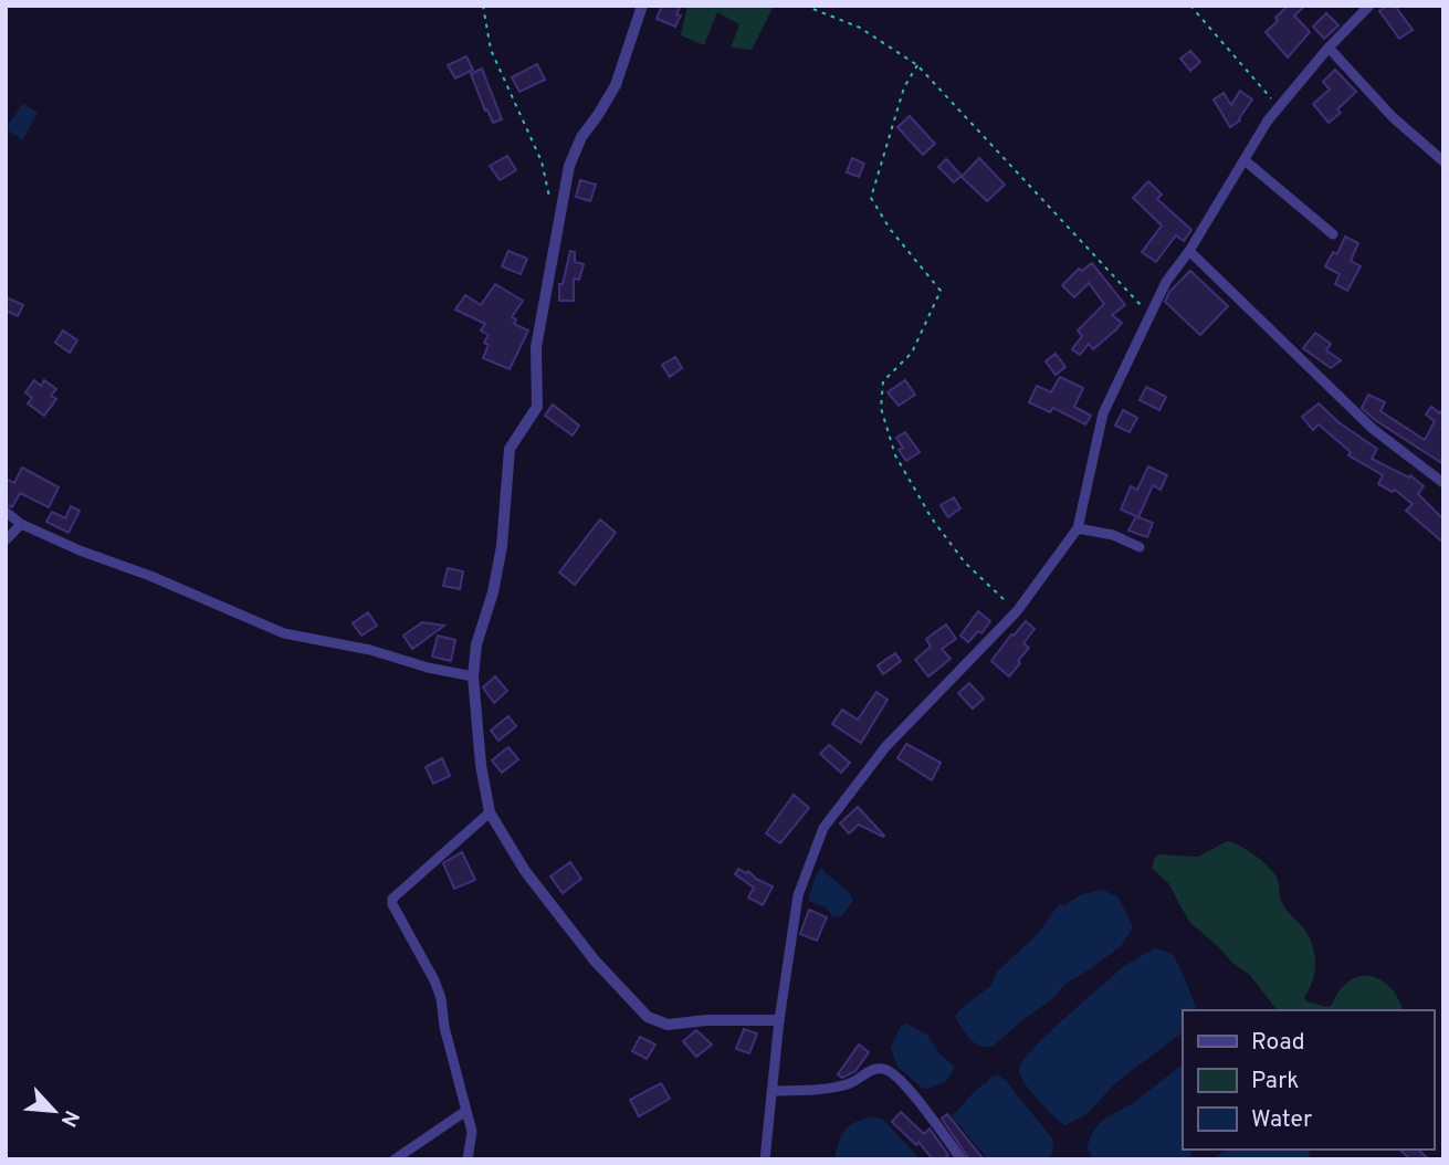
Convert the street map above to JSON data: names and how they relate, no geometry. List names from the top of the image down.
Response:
{
  "legend": ["Road", "Park", "Water"],
  "north": "bottom right"
}
